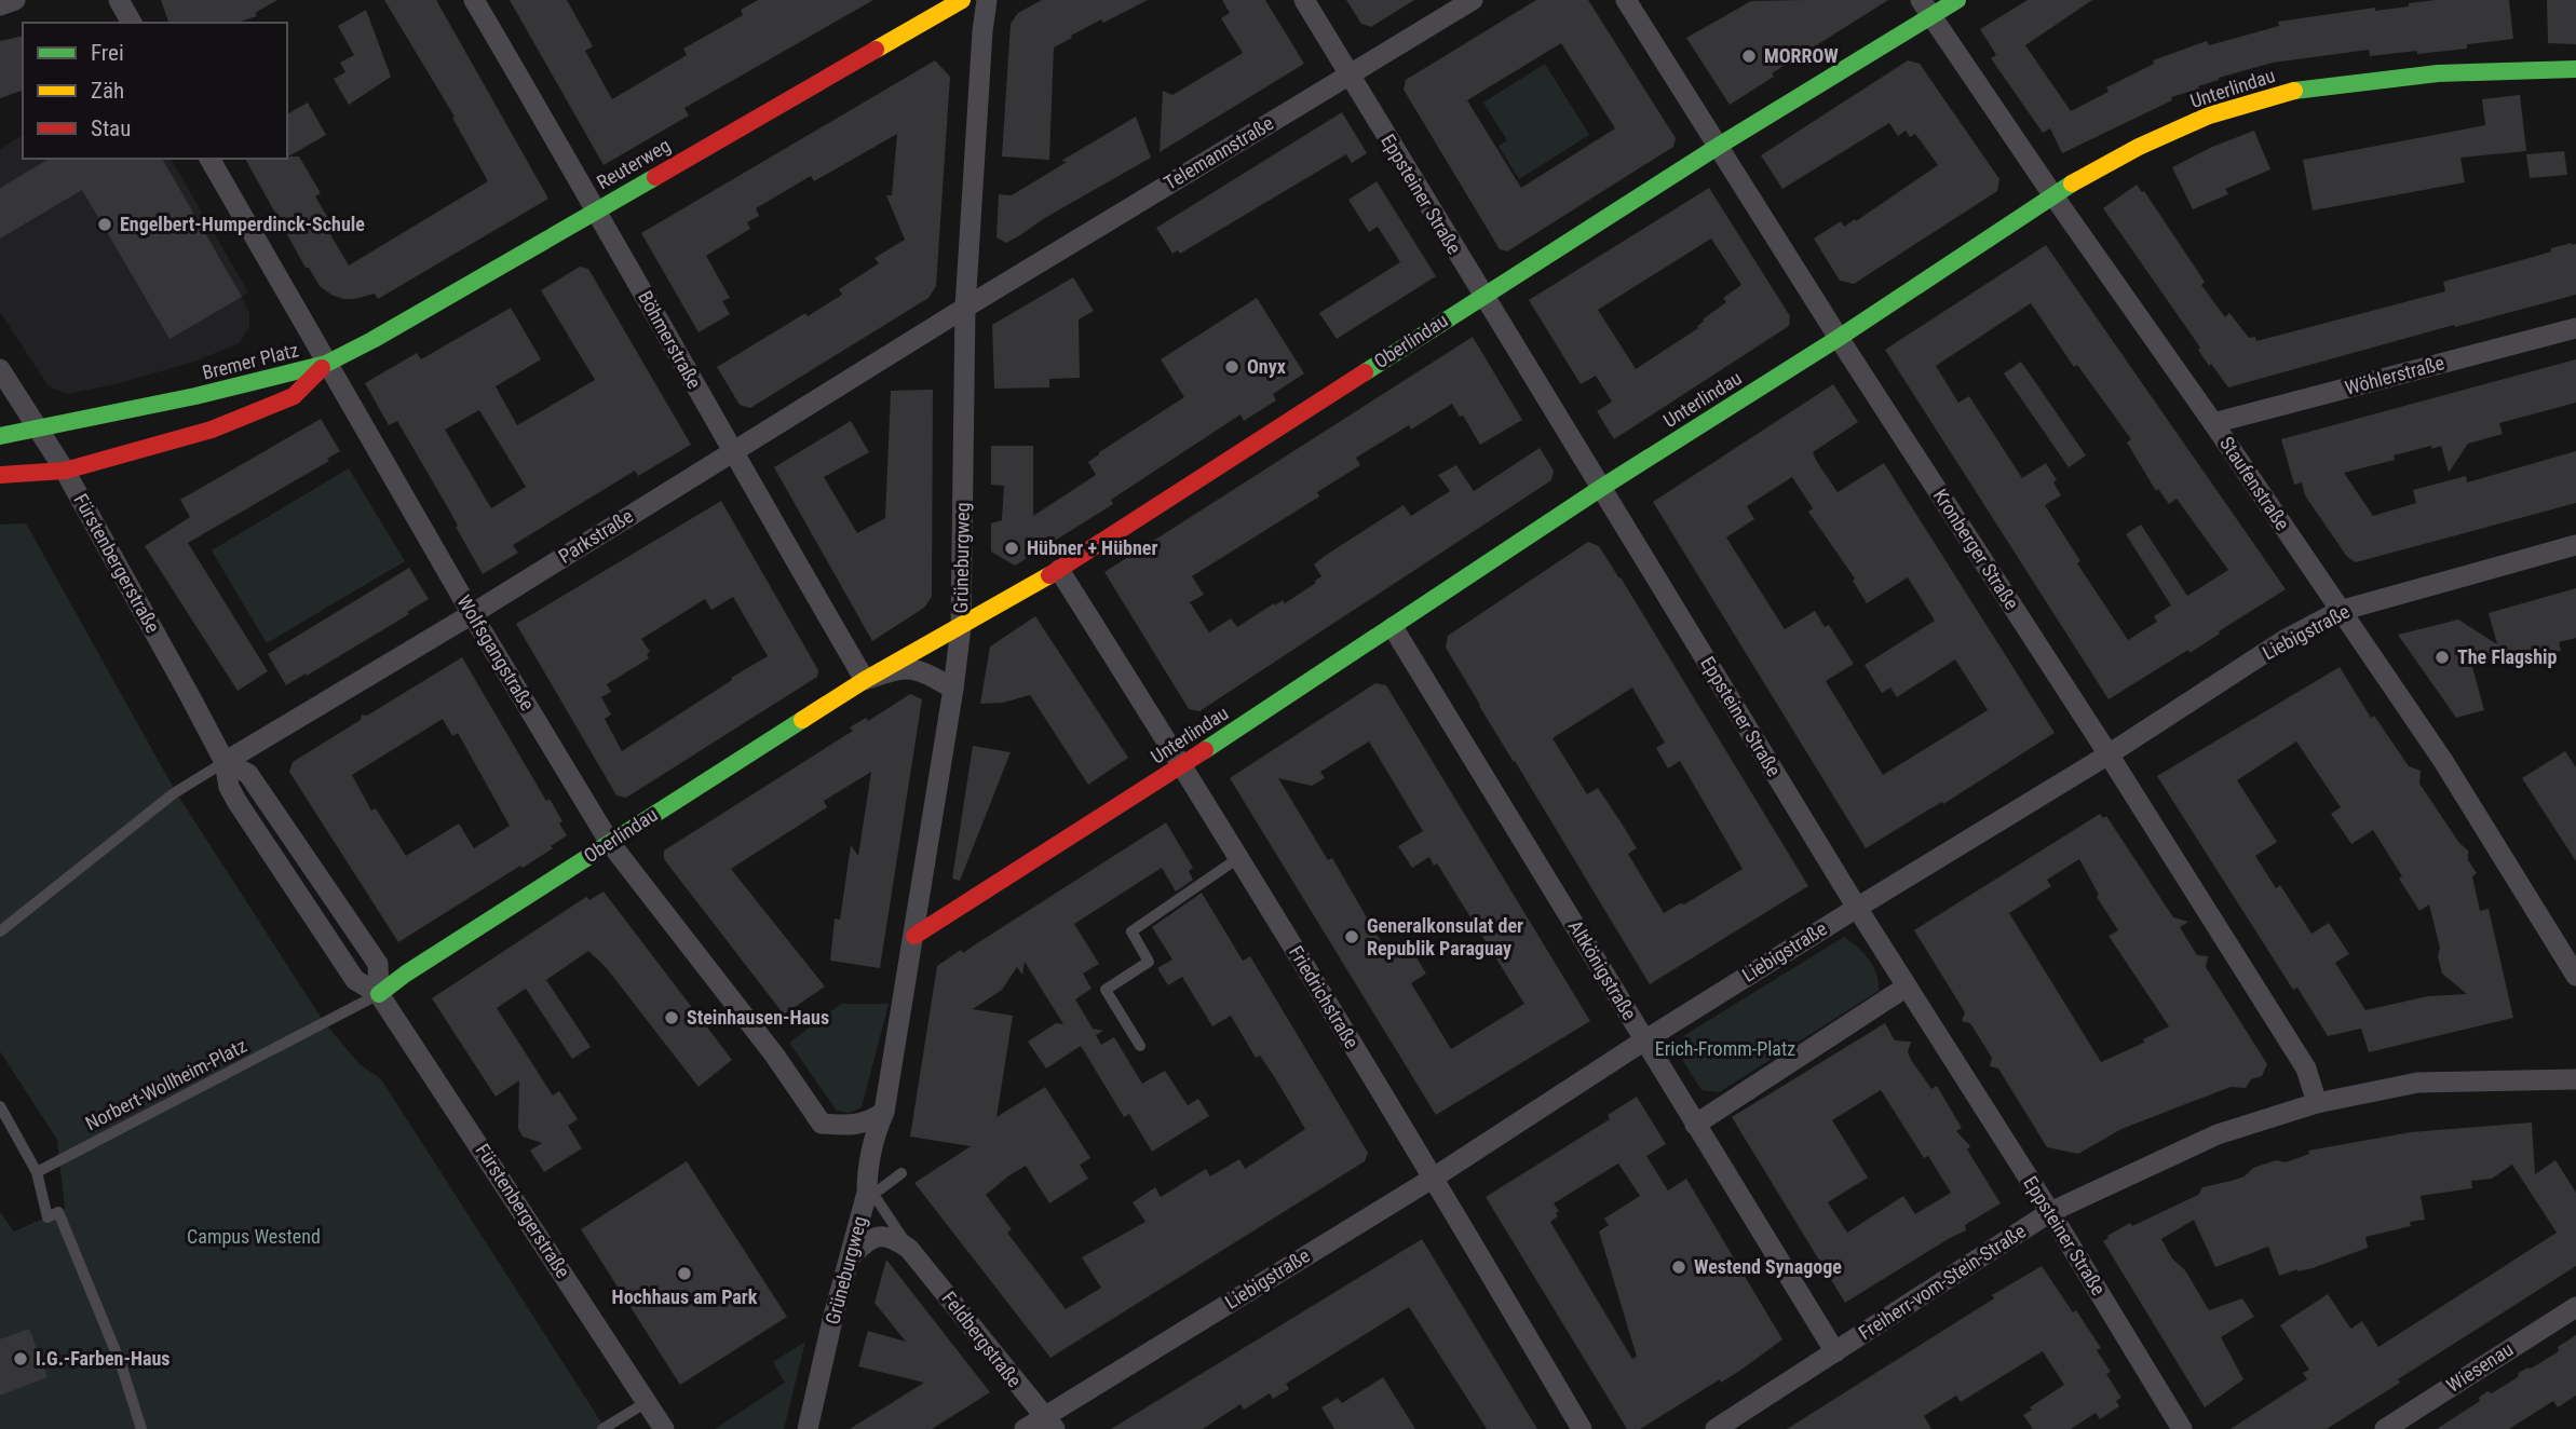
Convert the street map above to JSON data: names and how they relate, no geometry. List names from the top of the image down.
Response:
{
  "streets": {
    "street": [
      "Unterlindau",
      "Telemannstraße",
      "Reuterweg",
      "Eppsteiner Straße",
      "Böhmerstraße",
      "Oberlindau",
      "Bremer Platz",
      "Wöhlerstraße",
      "Staufenstraße",
      "Parkstraße",
      "Kronberger Straße",
      "Grüneburgweg",
      "Fürstenbergerstraße",
      "Liebigstraße",
      "Wolfsgangstraße",
      "Altkönigstraße",
      "Friedrichstraße",
      "Freiherr-vom-Stein-Straße",
      "Feldbergstraße",
      "Wiesenau"
    ],
    "lane": ["Norbert-Wollheim-Platz"]
  },
  "crossings": [
    ["Unterlindau", "Eppsteiner Straße"],
    ["Unterlindau", "Staufenstraße"],
    ["Unterlindau", "Kronberger Straße"],
    ["Unterlindau", "Grüneburgweg"],
    ["Unterlindau", "Altkönigstraße"],
    ["Unterlindau", "Friedrichstraße"],
    ["Telemannstraße", "Eppsteiner Straße"],
    ["Telemannstraße", "Parkstraße"],
    ["Telemannstraße", "Grüneburgweg"],
    ["Reuterweg", "Böhmerstraße"],
    ["Reuterweg", "Bremer Platz"],
    ["Reuterweg", "Wolfsgangstraße"],
    ["Eppsteiner Straße", "Oberlindau"],
    ["Eppsteiner Straße", "Liebigstraße"],
    ["Eppsteiner Straße", "Freiherr-vom-Stein-Straße"],
    ["Böhmerstraße", "Oberlindau"],
    ["Böhmerstraße", "Parkstraße"],
    ["Oberlindau", "Staufenstraße"],
    ["Oberlindau", "Kronberger Straße"],
    ["Oberlindau", "Grüneburgweg"],
    ["Oberlindau", "Fürstenbergerstraße"],
    ["Oberlindau", "Wolfsgangstraße"],
    ["Oberlindau", "Friedrichstraße"],
    ["Oberlindau", "Norbert-Wollheim-Platz"],
    ["Bremer Platz", "Fürstenbergerstraße"],
    ["Bremer Platz", "Wolfsgangstraße"],
    ["Wöhlerstraße", "Staufenstraße"],
    ["Staufenstraße", "Liebigstraße"],
    ["Parkstraße", "Grüneburgweg"],
    ["Parkstraße", "Fürstenbergerstraße"],
    ["Parkstraße", "Wolfsgangstraße"],
    ["Kronberger Straße", "Liebigstraße"],
    ["Kronberger Straße", "Freiherr-vom-Stein-Straße"],
    ["Grüneburgweg", "Wolfsgangstraße"],
    ["Grüneburgweg", "Feldbergstraße"],
    ["Fürstenbergerstraße", "Norbert-Wollheim-Platz"],
    ["Liebigstraße", "Altkönigstraße"],
    ["Liebigstraße", "Friedrichstraße"],
    ["Liebigstraße", "Feldbergstraße"],
    ["Altkönigstraße", "Freiherr-vom-Stein-Straße"]
  ],
  "parks": ["Erich-Fromm-Platz", "Campus Westend"],
  "places": [
    "MORROW",
    "Engelbert-Humperdinck-Schule",
    "Onyx",
    "Hübner + Hübner",
    "The Flagship",
    "Generalkonsulat der Republik Paraguay",
    "Steinhausen-Haus",
    "Westend Synagoge",
    "Hochhaus am Park",
    "I.G.-Farben-Haus"
  ],
  "legend": ["Frei", "Zäh", "Stau"]
}
